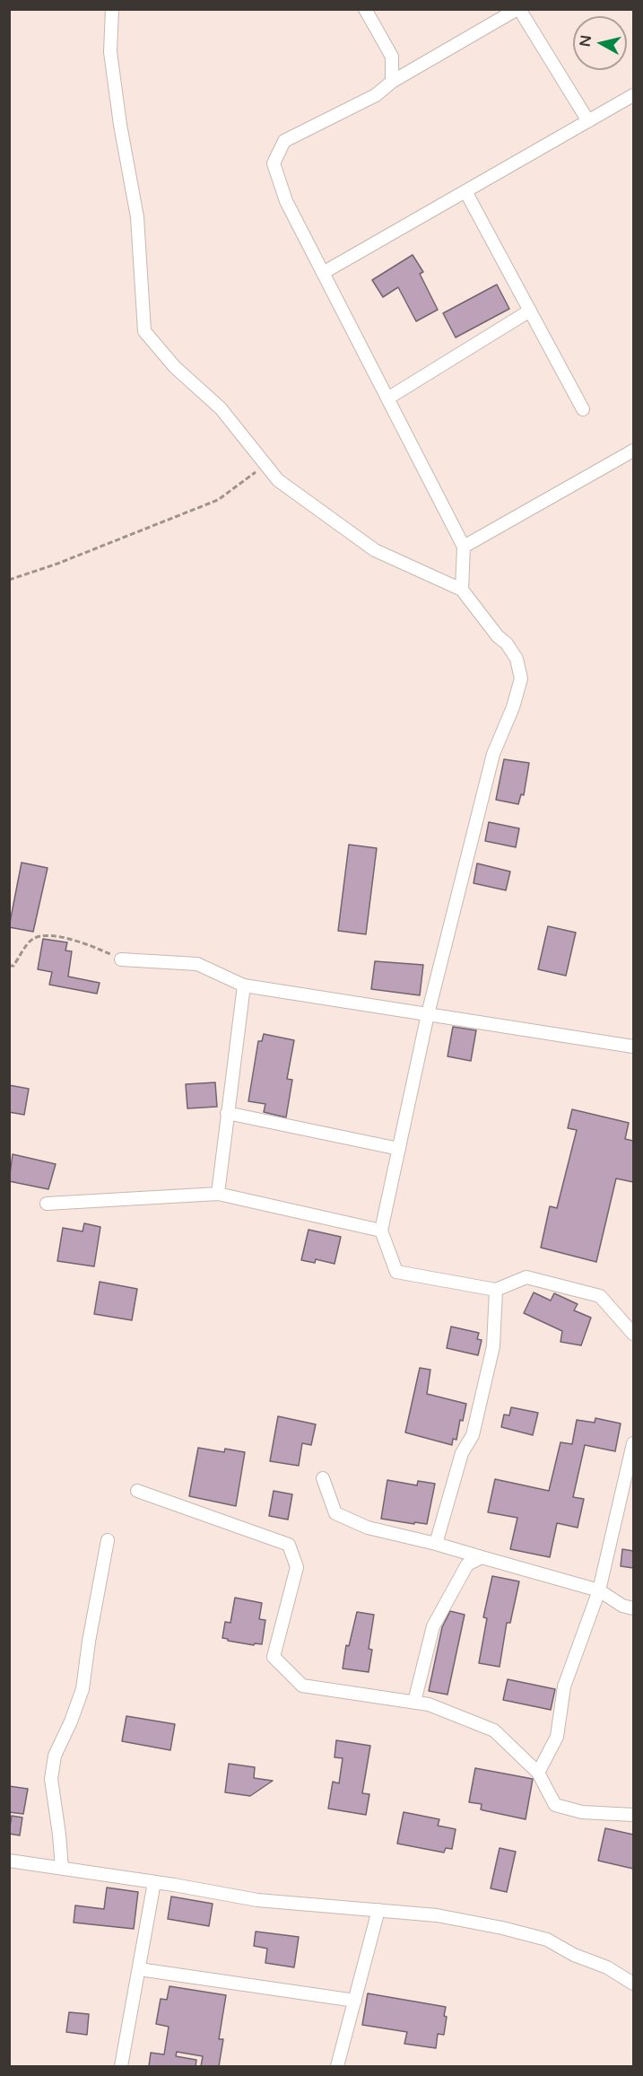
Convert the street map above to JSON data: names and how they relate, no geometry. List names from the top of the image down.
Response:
{
  "north": "left"
}
